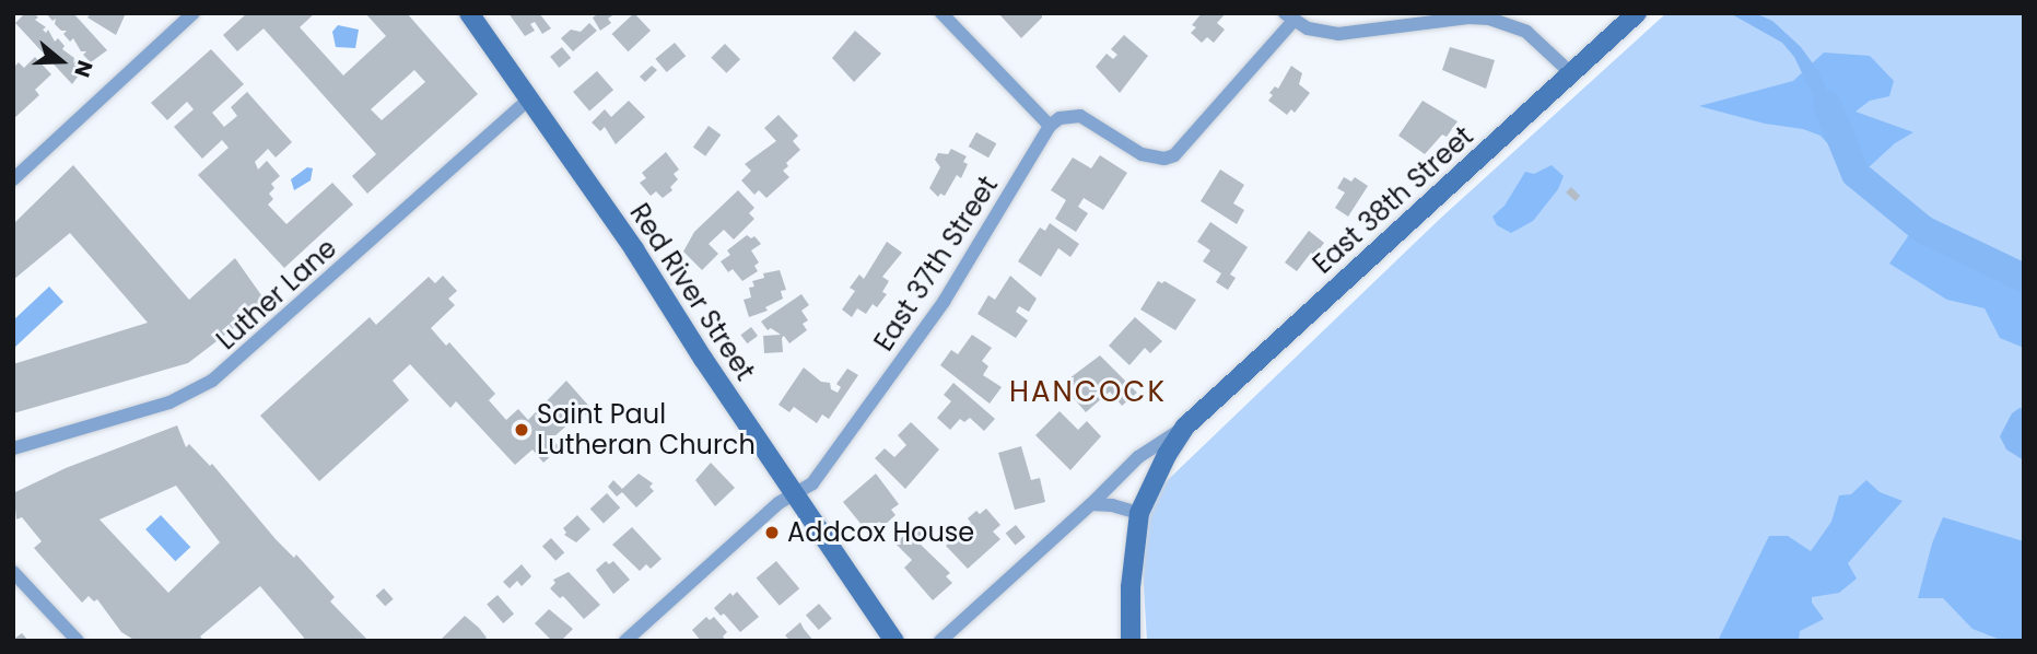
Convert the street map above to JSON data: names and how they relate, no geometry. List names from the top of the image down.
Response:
{
  "streets": {
    "street": [
      "East 38th Street",
      "East 37th Street",
      "Red River Street",
      "Luther Lane"
    ]
  },
  "crossings": [
    ["East 37th Street", "Red River Street"],
    ["Red River Street", "Luther Lane"]
  ],
  "districts": ["HANCOCK"],
  "places": ["Saint Paul Lutheran Church", "Addcox House"],
  "north": "right"
}
